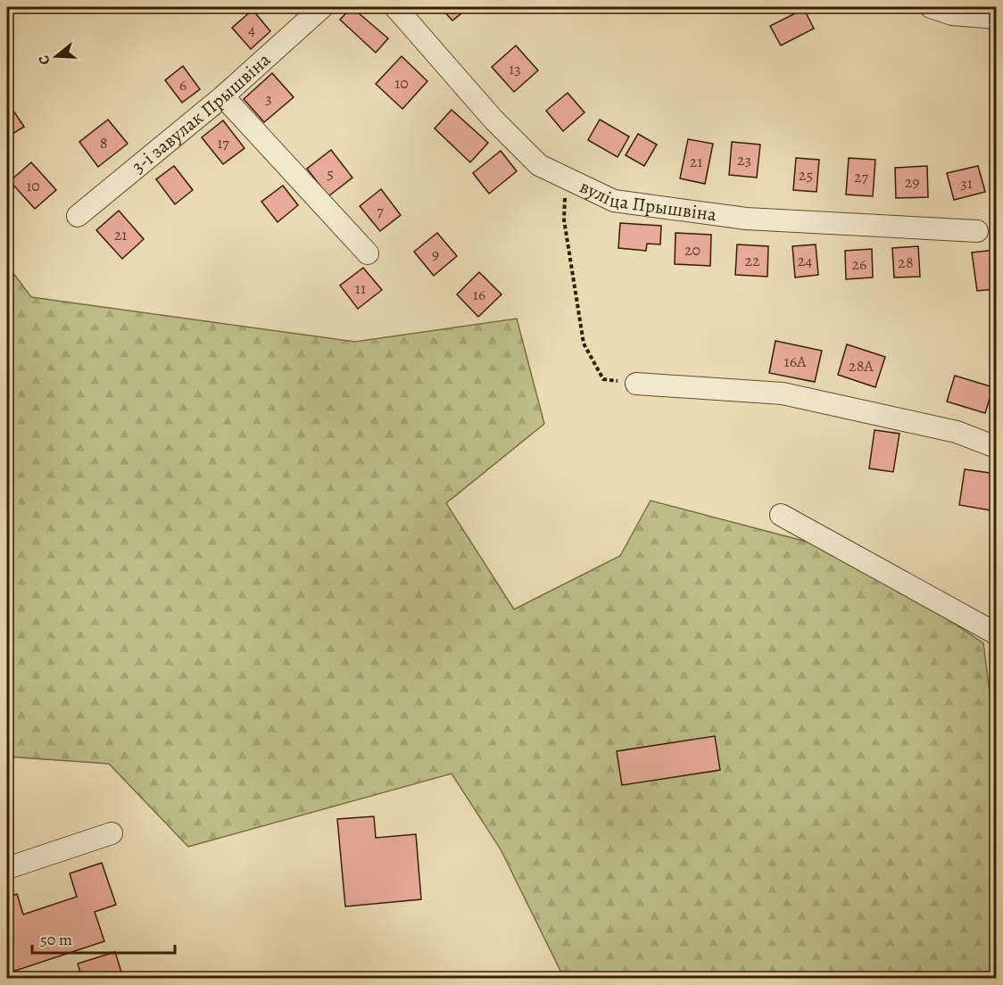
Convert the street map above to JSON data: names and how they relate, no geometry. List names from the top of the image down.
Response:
{
  "streets": {
    "street": ["3-і завулак Прышвіна", "вуліца Прышвіна"]
  },
  "house_numbers": [
    "4",
    "13",
    "10",
    "6",
    "3",
    "8",
    "17",
    "23",
    "21",
    "5",
    "25",
    "27",
    "29",
    "31",
    "10",
    "7",
    "21",
    "20",
    "9",
    "22",
    "24",
    "28",
    "26",
    "11",
    "16",
    "16А",
    "28А"
  ],
  "scale_bar": "50 m",
  "north": "left"
}
